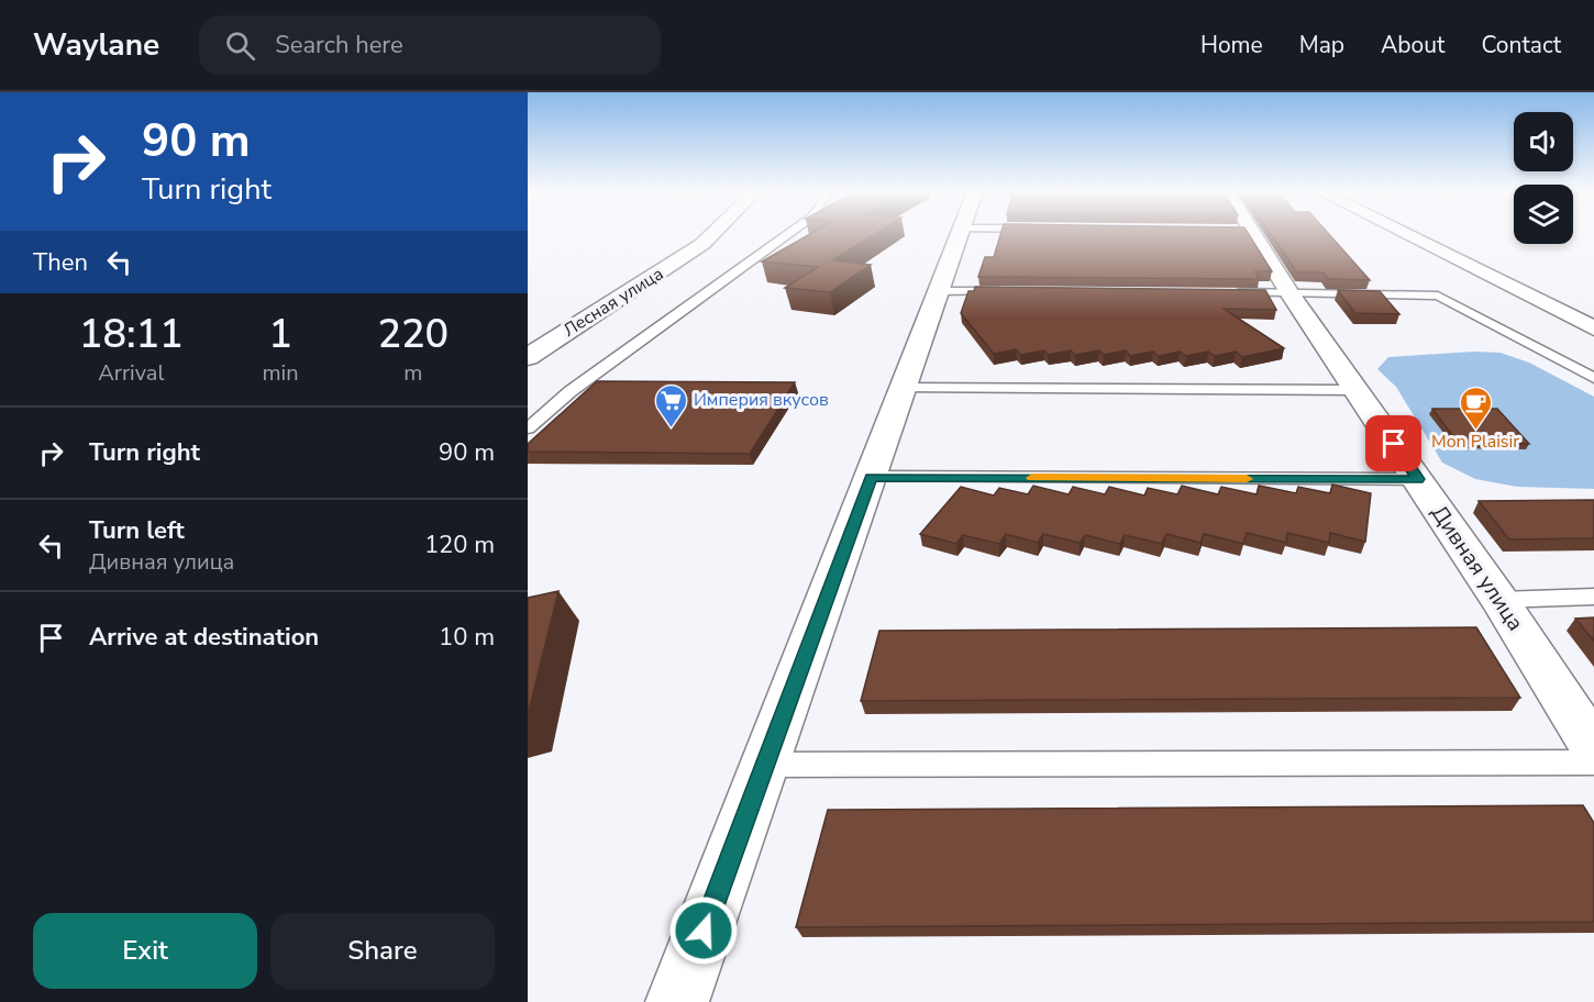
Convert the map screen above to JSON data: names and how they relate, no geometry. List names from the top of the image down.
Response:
{
  "streets": {
    "street": ["Лесная улица", "Дивная улица"]
  },
  "places": {
    "supermarket": ["Империя вкусов"],
    "cafe": ["Mon Plaisir"]
  },
  "page": {
    "header": "Waylane",
    "search": "Search here",
    "nav": [
      "Home",
      "Map",
      "About",
      "Contact"
    ],
    "turn": ["90 m", "Turn right"],
    "then": "Then",
    "eta": [
      "18:11",
      "Arrival",
      "1",
      "min",
      "220",
      "m"
    ],
    "list": [
      {
        "name": "Turn right",
        "value": "90 m"
      },
      {
        "name": "Turn left",
        "note": "Дивная улица",
        "value": "120 m"
      },
      {
        "name": "Arrive at destination",
        "value": "10 m"
      }
    ],
    "buttons": ["Exit", "Share"]
  }
}
